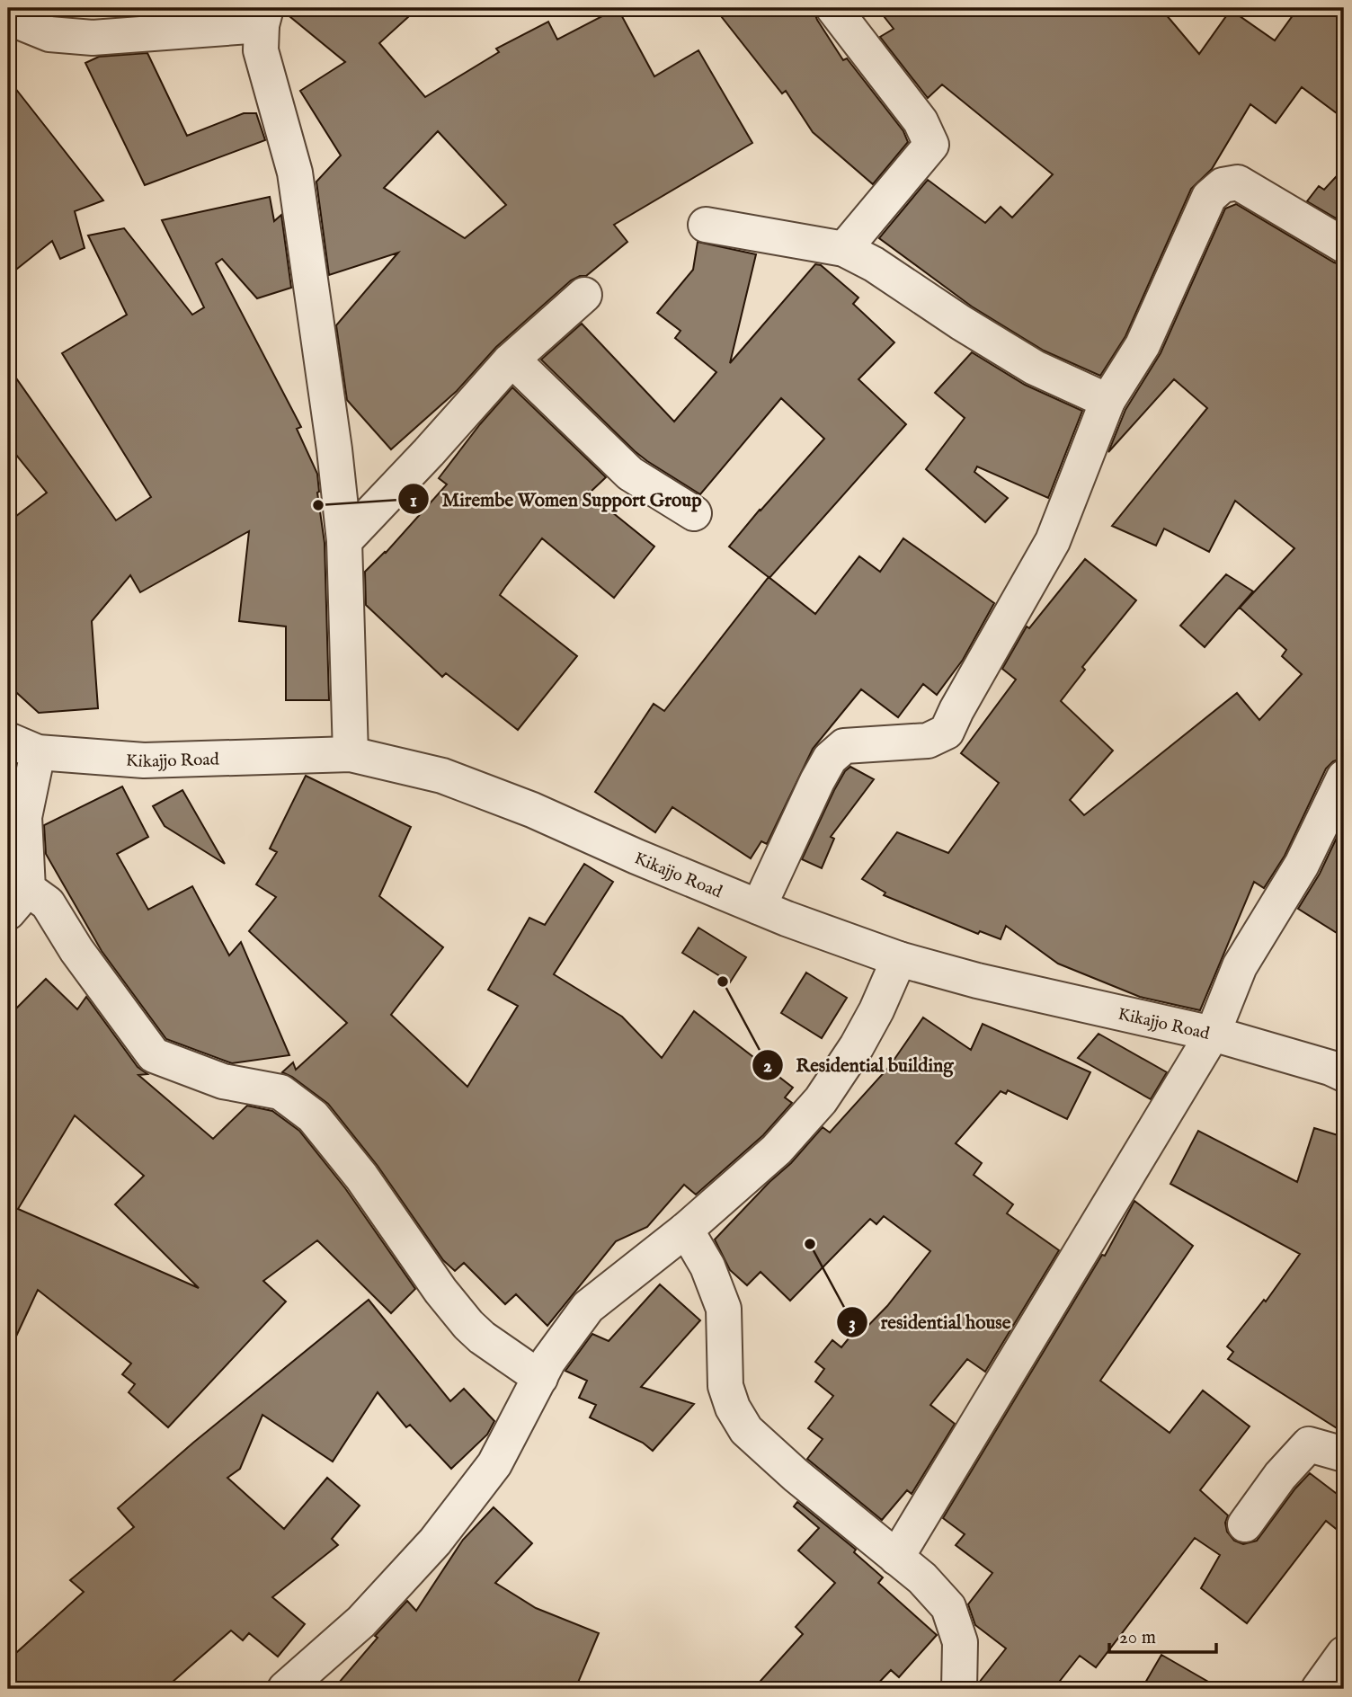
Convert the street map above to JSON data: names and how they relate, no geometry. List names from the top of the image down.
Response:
{
  "streets": {
    "street": ["Kikajjo Road"]
  },
  "places": ["Mirembe Women Support Group", "Residential building", "residential house"],
  "scale_bar": "20 m"
}
